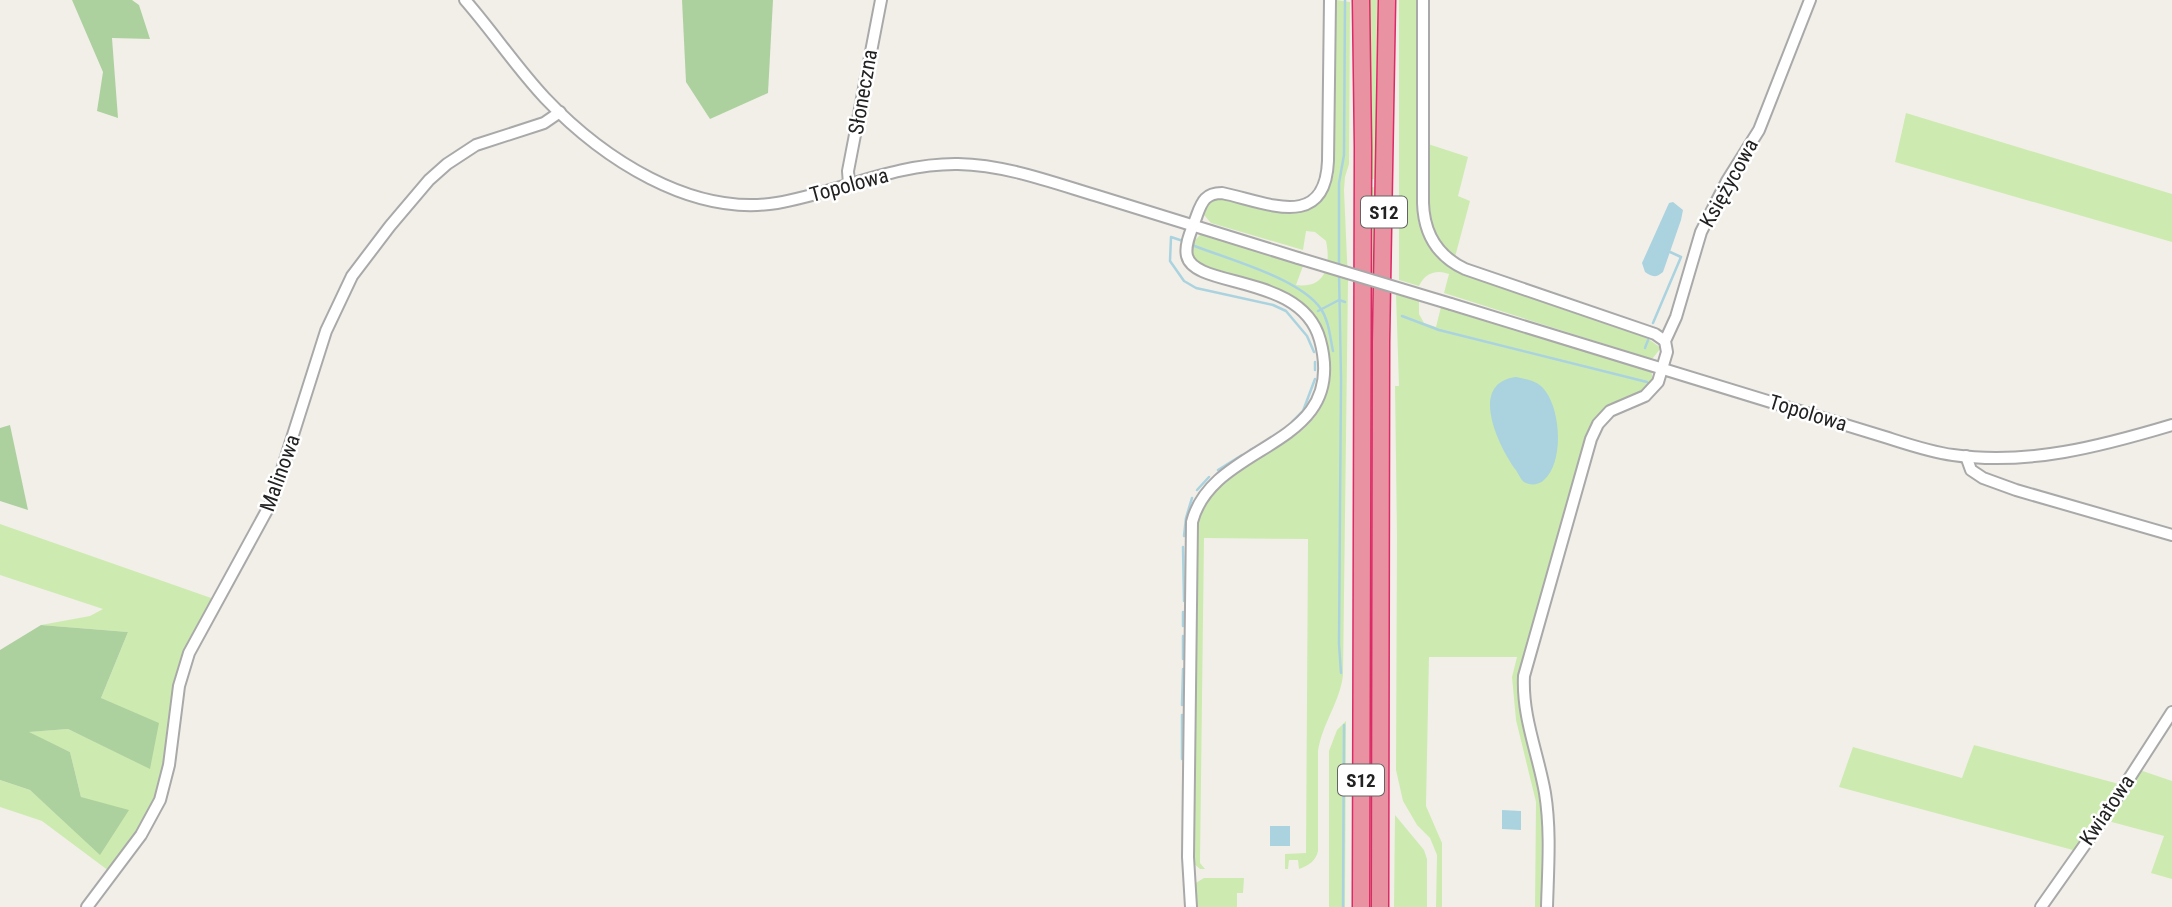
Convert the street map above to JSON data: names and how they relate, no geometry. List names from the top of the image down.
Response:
{
  "streets": {
    "highway": ["S12"],
    "street": [
      "Słoneczna",
      "Księżycowa",
      "Topolowa",
      "Malinowa",
      "Kwiatowa"
    ]
  },
  "crossings": [
    ["Słoneczna", "Topolowa"],
    ["Księżycowa", "Topolowa"],
    ["Topolowa", "Malinowa"]
  ]
}
